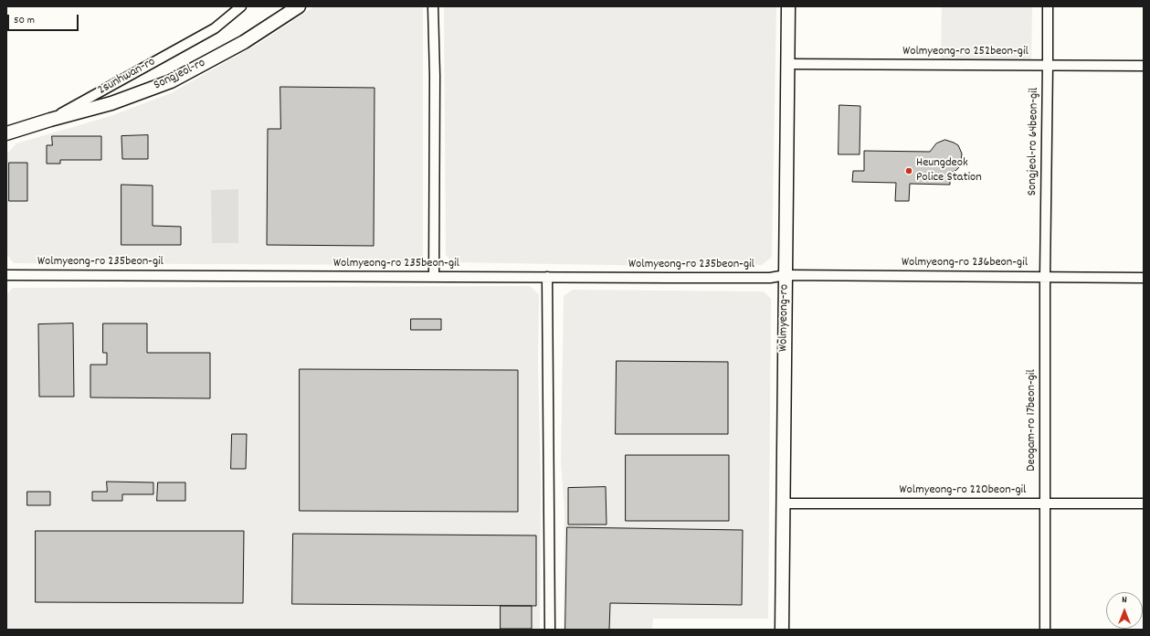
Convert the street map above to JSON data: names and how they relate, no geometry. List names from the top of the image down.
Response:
{
  "streets": {
    "street": [
      "Wolmyeong-ro 252beon-gil",
      "Songjeol-ro",
      "2sunhwan-ro",
      "Songjeol-ro 64beon-gil",
      "Wolmyeong-ro 235beon-gil",
      "Wolmyeong-ro 236beon-gil",
      "Wolmyeong-ro",
      "Deogam-ro 17beon-gil",
      "Wolmyeong-ro 220beon-gil"
    ]
  },
  "crossings": [
    ["Wolmyeong-ro 252beon-gil", "Songjeol-ro 64beon-gil"],
    ["Wolmyeong-ro 252beon-gil", "Wolmyeong-ro"],
    ["Songjeol-ro", "2sunhwan-ro"],
    ["Songjeol-ro 64beon-gil", "Wolmyeong-ro 236beon-gil"],
    ["Songjeol-ro 64beon-gil", "Deogam-ro 17beon-gil"],
    ["Wolmyeong-ro 235beon-gil", "Wolmyeong-ro 236beon-gil"],
    ["Wolmyeong-ro 235beon-gil", "Wolmyeong-ro"],
    ["Wolmyeong-ro 236beon-gil", "Wolmyeong-ro"],
    ["Wolmyeong-ro 236beon-gil", "Deogam-ro 17beon-gil"],
    ["Wolmyeong-ro", "Wolmyeong-ro 220beon-gil"],
    ["Deogam-ro 17beon-gil", "Wolmyeong-ro 220beon-gil"]
  ],
  "places": ["Heungdeok Police Station"],
  "scale_bar": "50 m",
  "north": "top"
}
